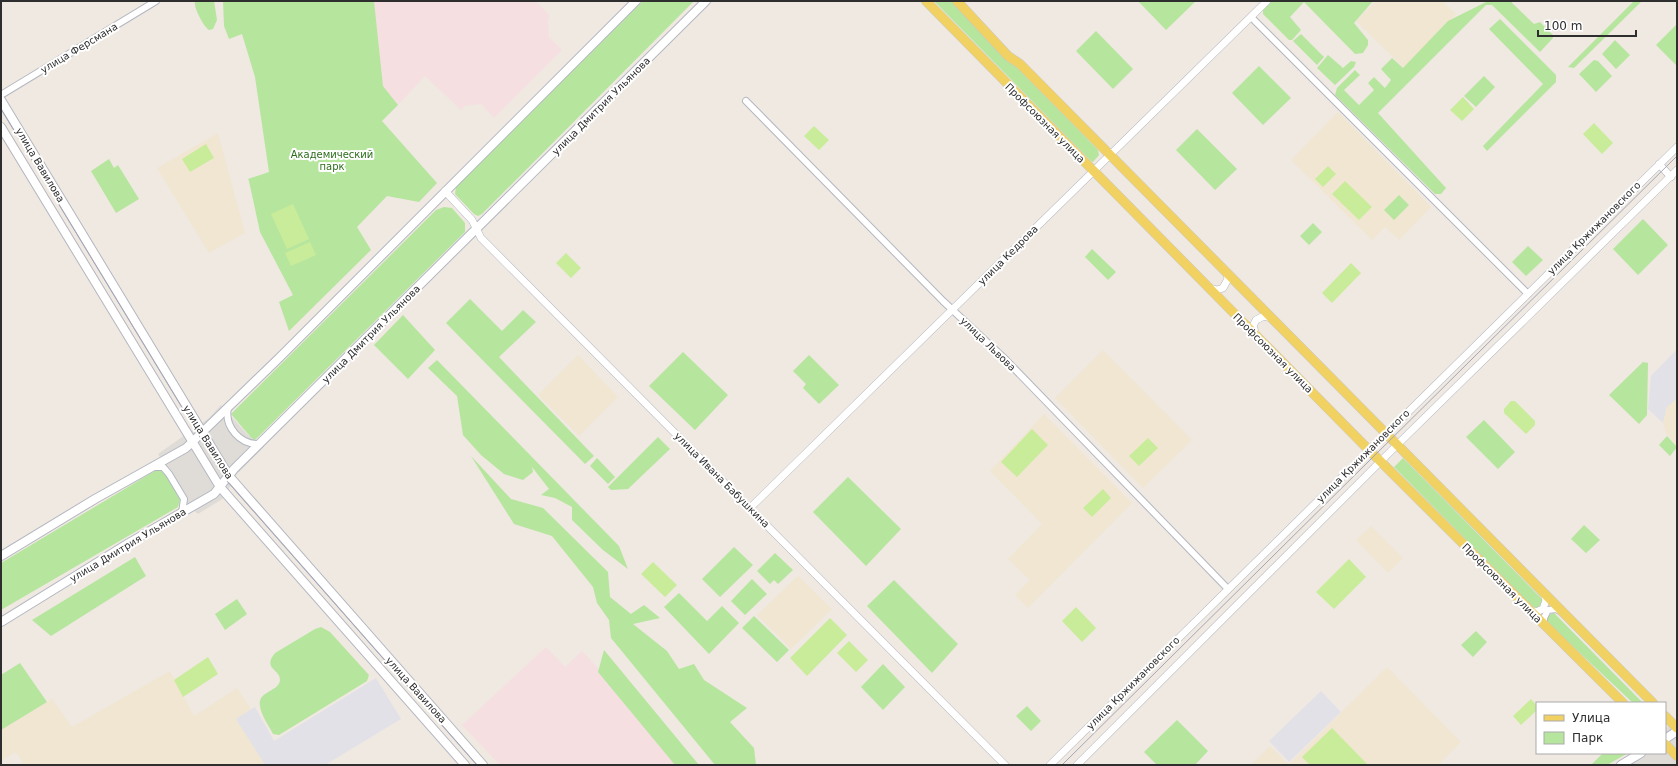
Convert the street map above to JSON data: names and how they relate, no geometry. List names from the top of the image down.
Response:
{
  "streets": {
    "main road": ["улица Дмитрия Ульянова", "Профсоюзная улица", "улица Вавилова"],
    "street": [
      "улица Ферсмана",
      "улица Кржижановского",
      "улица Кедрова",
      "улица Львова",
      "улица Ивана Бабушкина"
    ]
  },
  "crossings": [
    ["улица Дмитрия Ульянова", "улица Вавилова"],
    ["улица Дмитрия Ульянова", "улица Ивана Бабушкина"],
    ["Профсоюзная улица", "улица Кржижановского"],
    ["Профсоюзная улица", "улица Кедрова"],
    ["улица Кржижановского", "улица Львова"],
    ["улица Кедрова", "улица Львова"],
    ["улица Кедрова", "улица Ивана Бабушкина"]
  ],
  "parks": ["Академический парк"],
  "legend": ["Улица", "Парк"],
  "scale_bar": "100 m"
}
